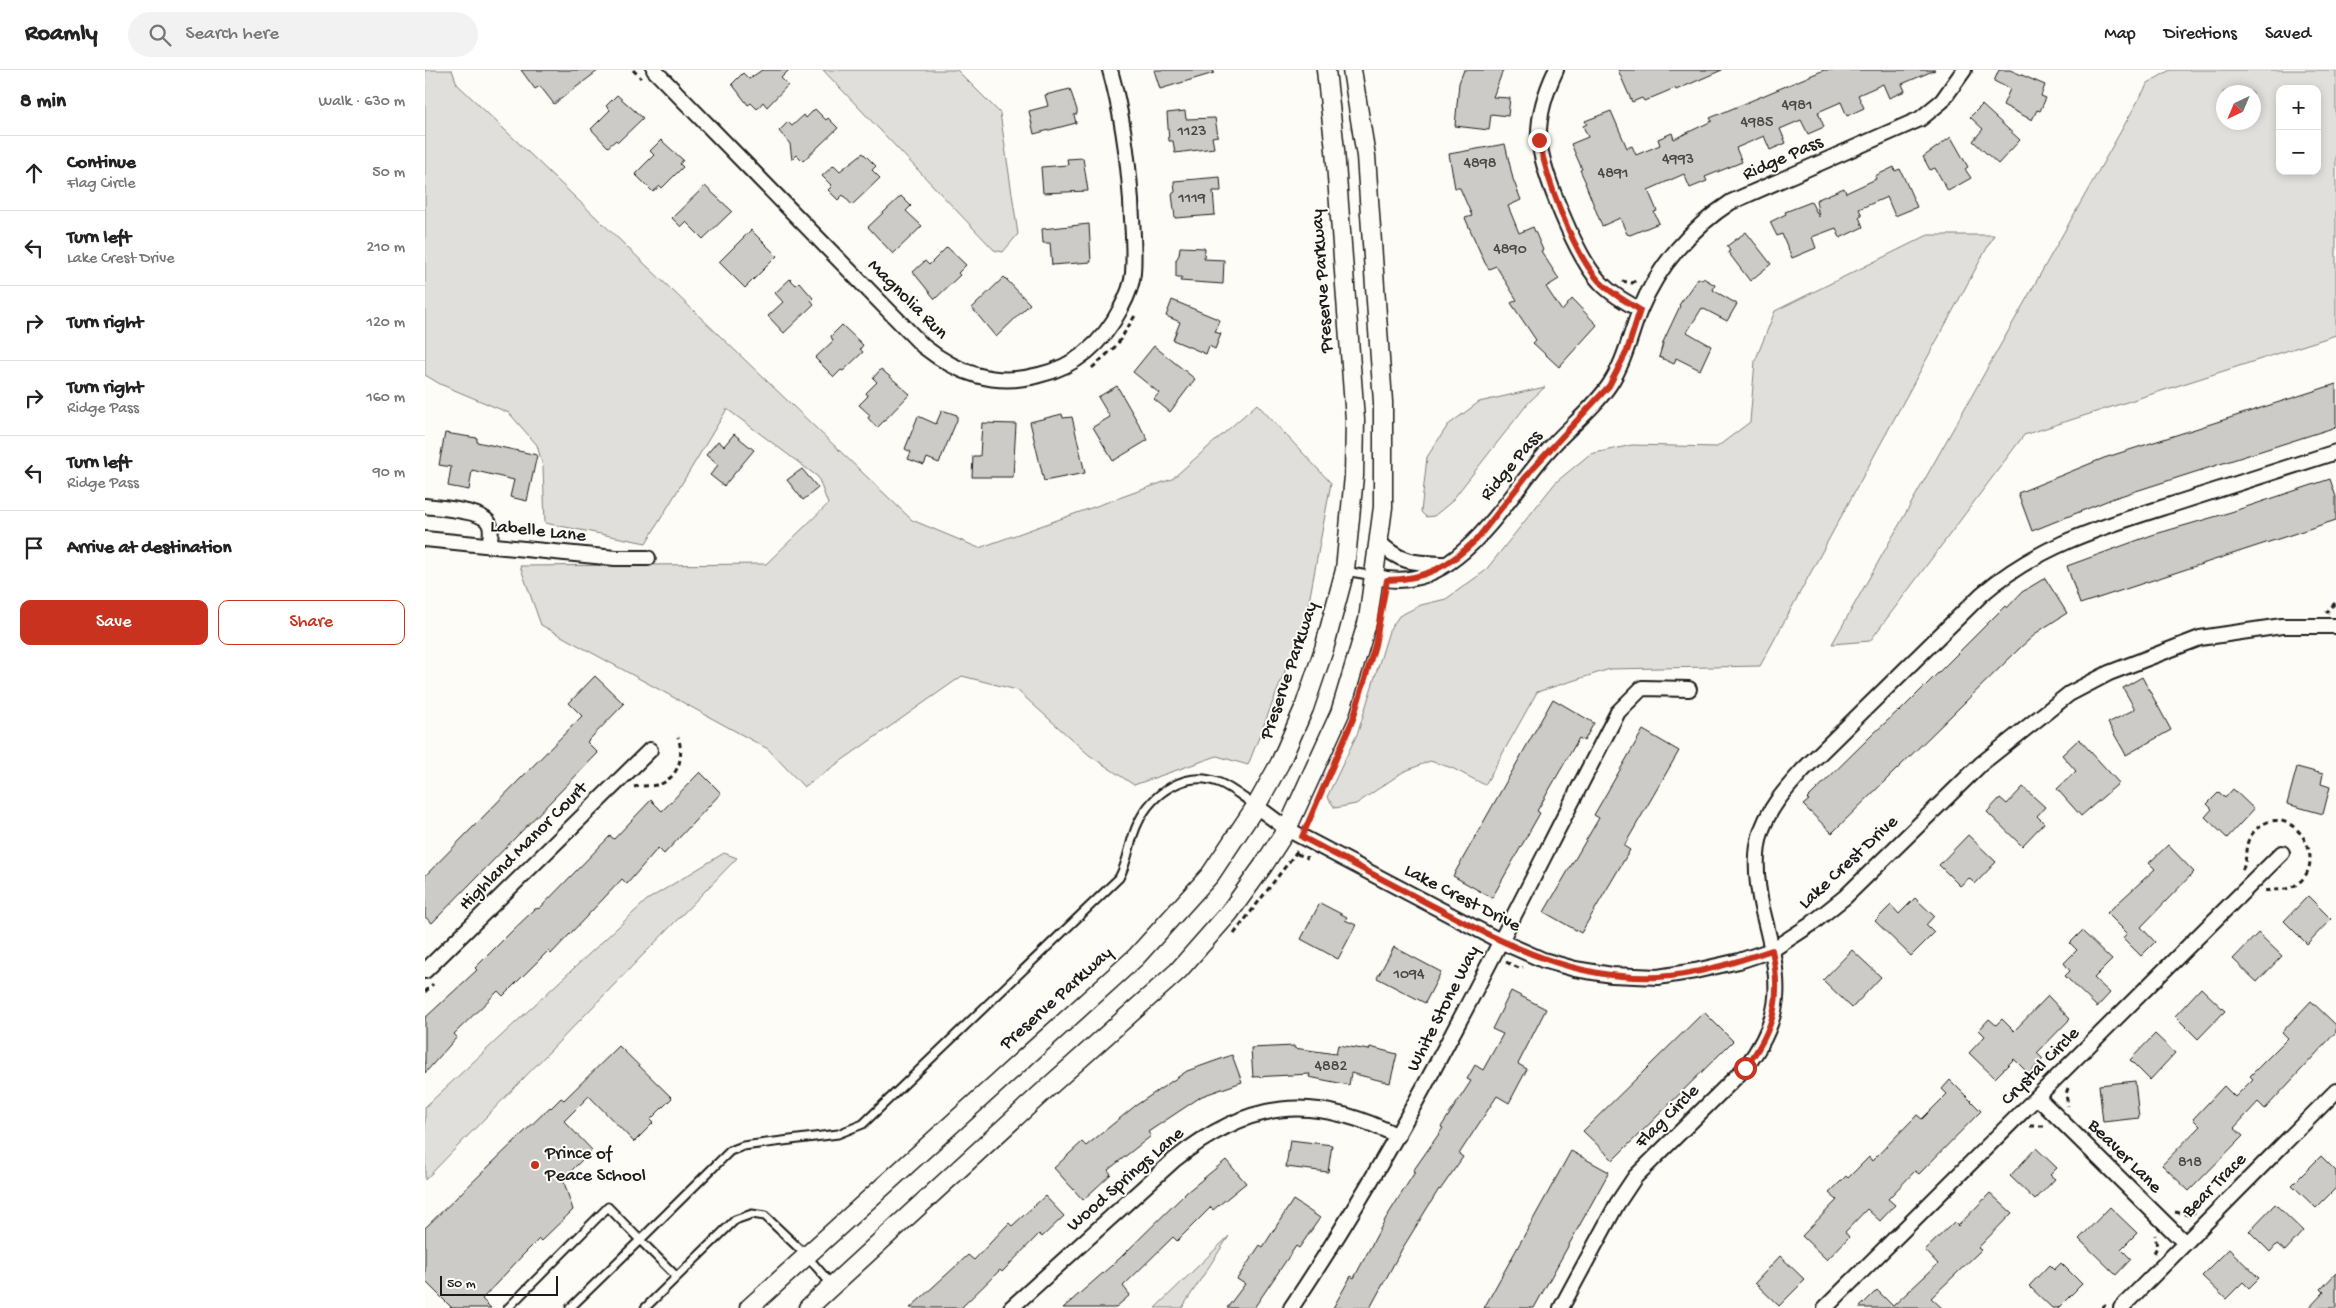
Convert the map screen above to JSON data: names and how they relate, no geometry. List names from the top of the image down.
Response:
{
  "streets": {
    "street": [
      "Ridge Pass",
      "Preserve Parkway",
      "Magnolia Run",
      "Labelle Lane",
      "Highland Manor Court",
      "Lake Crest Drive",
      "White Stone Way",
      "Crystal Circle",
      "Flag Circle",
      "Beaver Lane",
      "Wood Springs Lane",
      "Bear Trace"
    ]
  },
  "crossings": [
    ["Preserve Parkway", "Lake Crest Drive"],
    ["Lake Crest Drive", "White Stone Way"],
    ["Lake Crest Drive", "Flag Circle"],
    ["White Stone Way", "Wood Springs Lane"],
    ["Crystal Circle", "Beaver Lane"],
    ["Beaver Lane", "Bear Trace"]
  ],
  "places": ["Prince of Peace School"],
  "house_numbers": [
    "4981",
    "4985",
    "1123",
    "4993",
    "4898",
    "4891",
    "1119",
    "4890",
    "1094",
    "4882",
    "818"
  ],
  "scale_bar": "50 m",
  "north": "bottom left",
  "page": {
    "header": "Roamly",
    "search": "Search here",
    "nav": ["Map", "Directions", "Saved"],
    "heading": ["8 min", "Walk · 630 m"],
    "map_buttons": ["+", "−"],
    "list": [
      ["Continue", "Flag Circle", "50 m"],
      ["Turn left", "Lake Crest Drive", "210 m"],
      ["Turn right", "120 m"],
      ["Turn right", "Ridge Pass", "160 m"],
      ["Turn left", "Ridge Pass", "90 m"],
      "Arrive at destination"
    ],
    "buttons": ["Save", "Share"],
    "scale": "50 m"
  }
}
